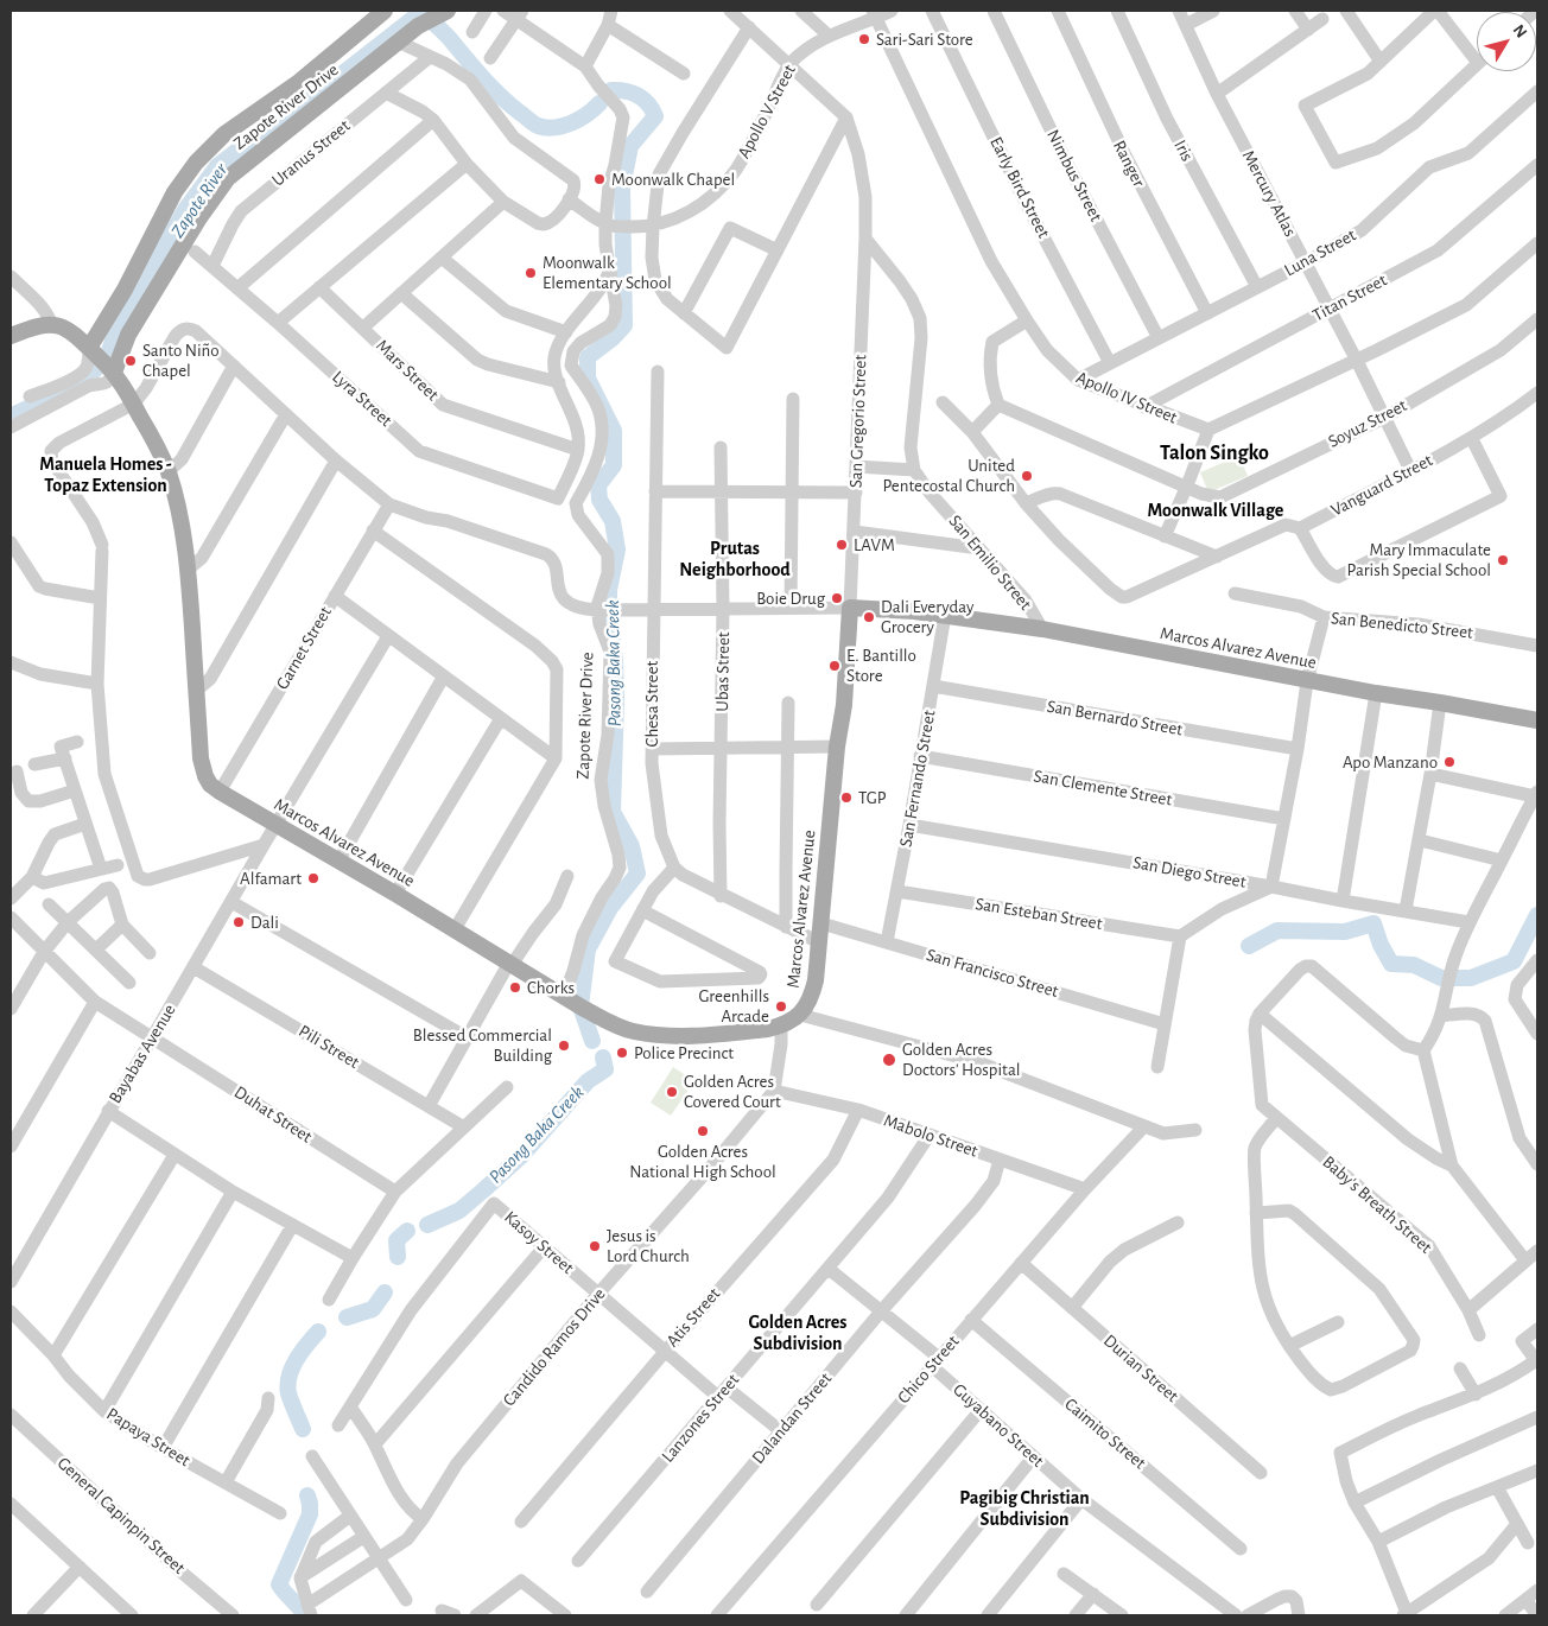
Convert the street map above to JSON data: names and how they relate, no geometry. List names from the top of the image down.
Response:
{
  "streets": {
    "main road": ["Zapote River Drive", "Marcos Alvarez Avenue"],
    "street": [
      "Apollo V Street",
      "Iris",
      "Uranus Street",
      "Ranger",
      "Nimbus Street",
      "Early Bird Street",
      "Mercury Atlas",
      "Luna Street",
      "Titan Street",
      "Mars Street",
      "Apollo IV Street",
      "Lyra Street",
      "San Gregorio Street",
      "Soyuz Street",
      "Vanguard Street",
      "San Emilio Street",
      "San Benedicto Street",
      "Garnet Street",
      "Ubas Street",
      "Chesa Street",
      "San Bernardo Street",
      "San Fernando Street",
      "San Clemente Street",
      "San Diego Street",
      "San Esteban Street",
      "San Francisco Street",
      "Pili Street",
      "Bayabas Avenue",
      "Duhat Street",
      "Mabolo Street",
      "Baby's Breath Street",
      "Kasoy Street",
      "Atis Street",
      "Candido Ramos Drive",
      "Durian Street",
      "Chico Street",
      "Lanzones Street",
      "Dalandan Street",
      "Guyabano Street",
      "Caimito Street",
      "Papaya Street",
      "General Capinpin Street"
    ]
  },
  "crossings": [
    ["Zapote River Drive", "Marcos Alvarez Avenue"],
    ["Apollo V Street", "Apollo IV Street"],
    ["Iris", "Luna Street"],
    ["Uranus Street", "Lyra Street"],
    ["Ranger", "Luna Street"],
    ["Nimbus Street", "Luna Street"],
    ["Early Bird Street", "Luna Street"],
    ["Mercury Atlas", "Luna Street"],
    ["Mercury Atlas", "Titan Street"],
    ["Mercury Atlas", "Soyuz Street"],
    ["Mercury Atlas", "Vanguard Street"],
    ["Luna Street", "Apollo IV Street"],
    ["Titan Street", "Apollo IV Street"],
    ["Mars Street", "Lyra Street"],
    ["San Gregorio Street", "San Emilio Street"],
    ["San Gregorio Street", "Marcos Alvarez Avenue"],
    ["San Emilio Street", "Marcos Alvarez Avenue"],
    ["Garnet Street", "Marcos Alvarez Avenue"],
    ["Marcos Alvarez Avenue", "San Fernando Street"],
    ["Marcos Alvarez Avenue", "San Francisco Street"],
    ["Marcos Alvarez Avenue", "Bayabas Avenue"],
    ["San Bernardo Street", "San Fernando Street"],
    ["San Fernando Street", "San Clemente Street"],
    ["San Fernando Street", "San Diego Street"],
    ["San Fernando Street", "San Esteban Street"],
    ["San Fernando Street", "San Francisco Street"],
    ["Pili Street", "Bayabas Avenue"],
    ["Bayabas Avenue", "Duhat Street"],
    ["Mabolo Street", "Atis Street"],
    ["Mabolo Street", "Candido Ramos Drive"],
    ["Mabolo Street", "Chico Street"],
    ["Mabolo Street", "Lanzones Street"],
    ["Mabolo Street", "Dalandan Street"],
    ["Kasoy Street", "Atis Street"],
    ["Kasoy Street", "Candido Ramos Drive"],
    ["Kasoy Street", "Lanzones Street"],
    ["Kasoy Street", "Dalandan Street"],
    ["Durian Street", "Chico Street"],
    ["Chico Street", "Guyabano Street"],
    ["Chico Street", "Caimito Street"],
    ["Lanzones Street", "Guyabano Street"],
    ["Dalandan Street", "Guyabano Street"]
  ],
  "districts": [
    "Talon Singko",
    "Manuela Homes - Topaz Extension",
    "Moonwalk Village",
    "Prutas Neighborhood",
    "Golden Acres Subdivision",
    "Pagibig Christian Subdivision"
  ],
  "water": ["Zapote River", "Pasong Baka Creek"],
  "places": [
    "Sari-Sari Store",
    "Moonwalk Chapel",
    "Moonwalk Elementary School",
    "Santo Niño Chapel",
    "United Pentecostal Church",
    "LAVM",
    "Mary Immaculate Parish Special School",
    "Boie Drug",
    "Dali Everyday Grocery",
    "E. Bantillo Store",
    "Apo Manzano",
    "TGP",
    "Alfamart",
    "Dali",
    "Chorks",
    "Greenhills Arcade",
    "Blessed Commercial Building",
    "Police Precinct",
    "Golden Acres Doctors' Hospital",
    "Golden Acres Covered Court",
    "Golden Acres National High School",
    "Jesus is Lord Church"
  ],
  "north": "top right"
}
